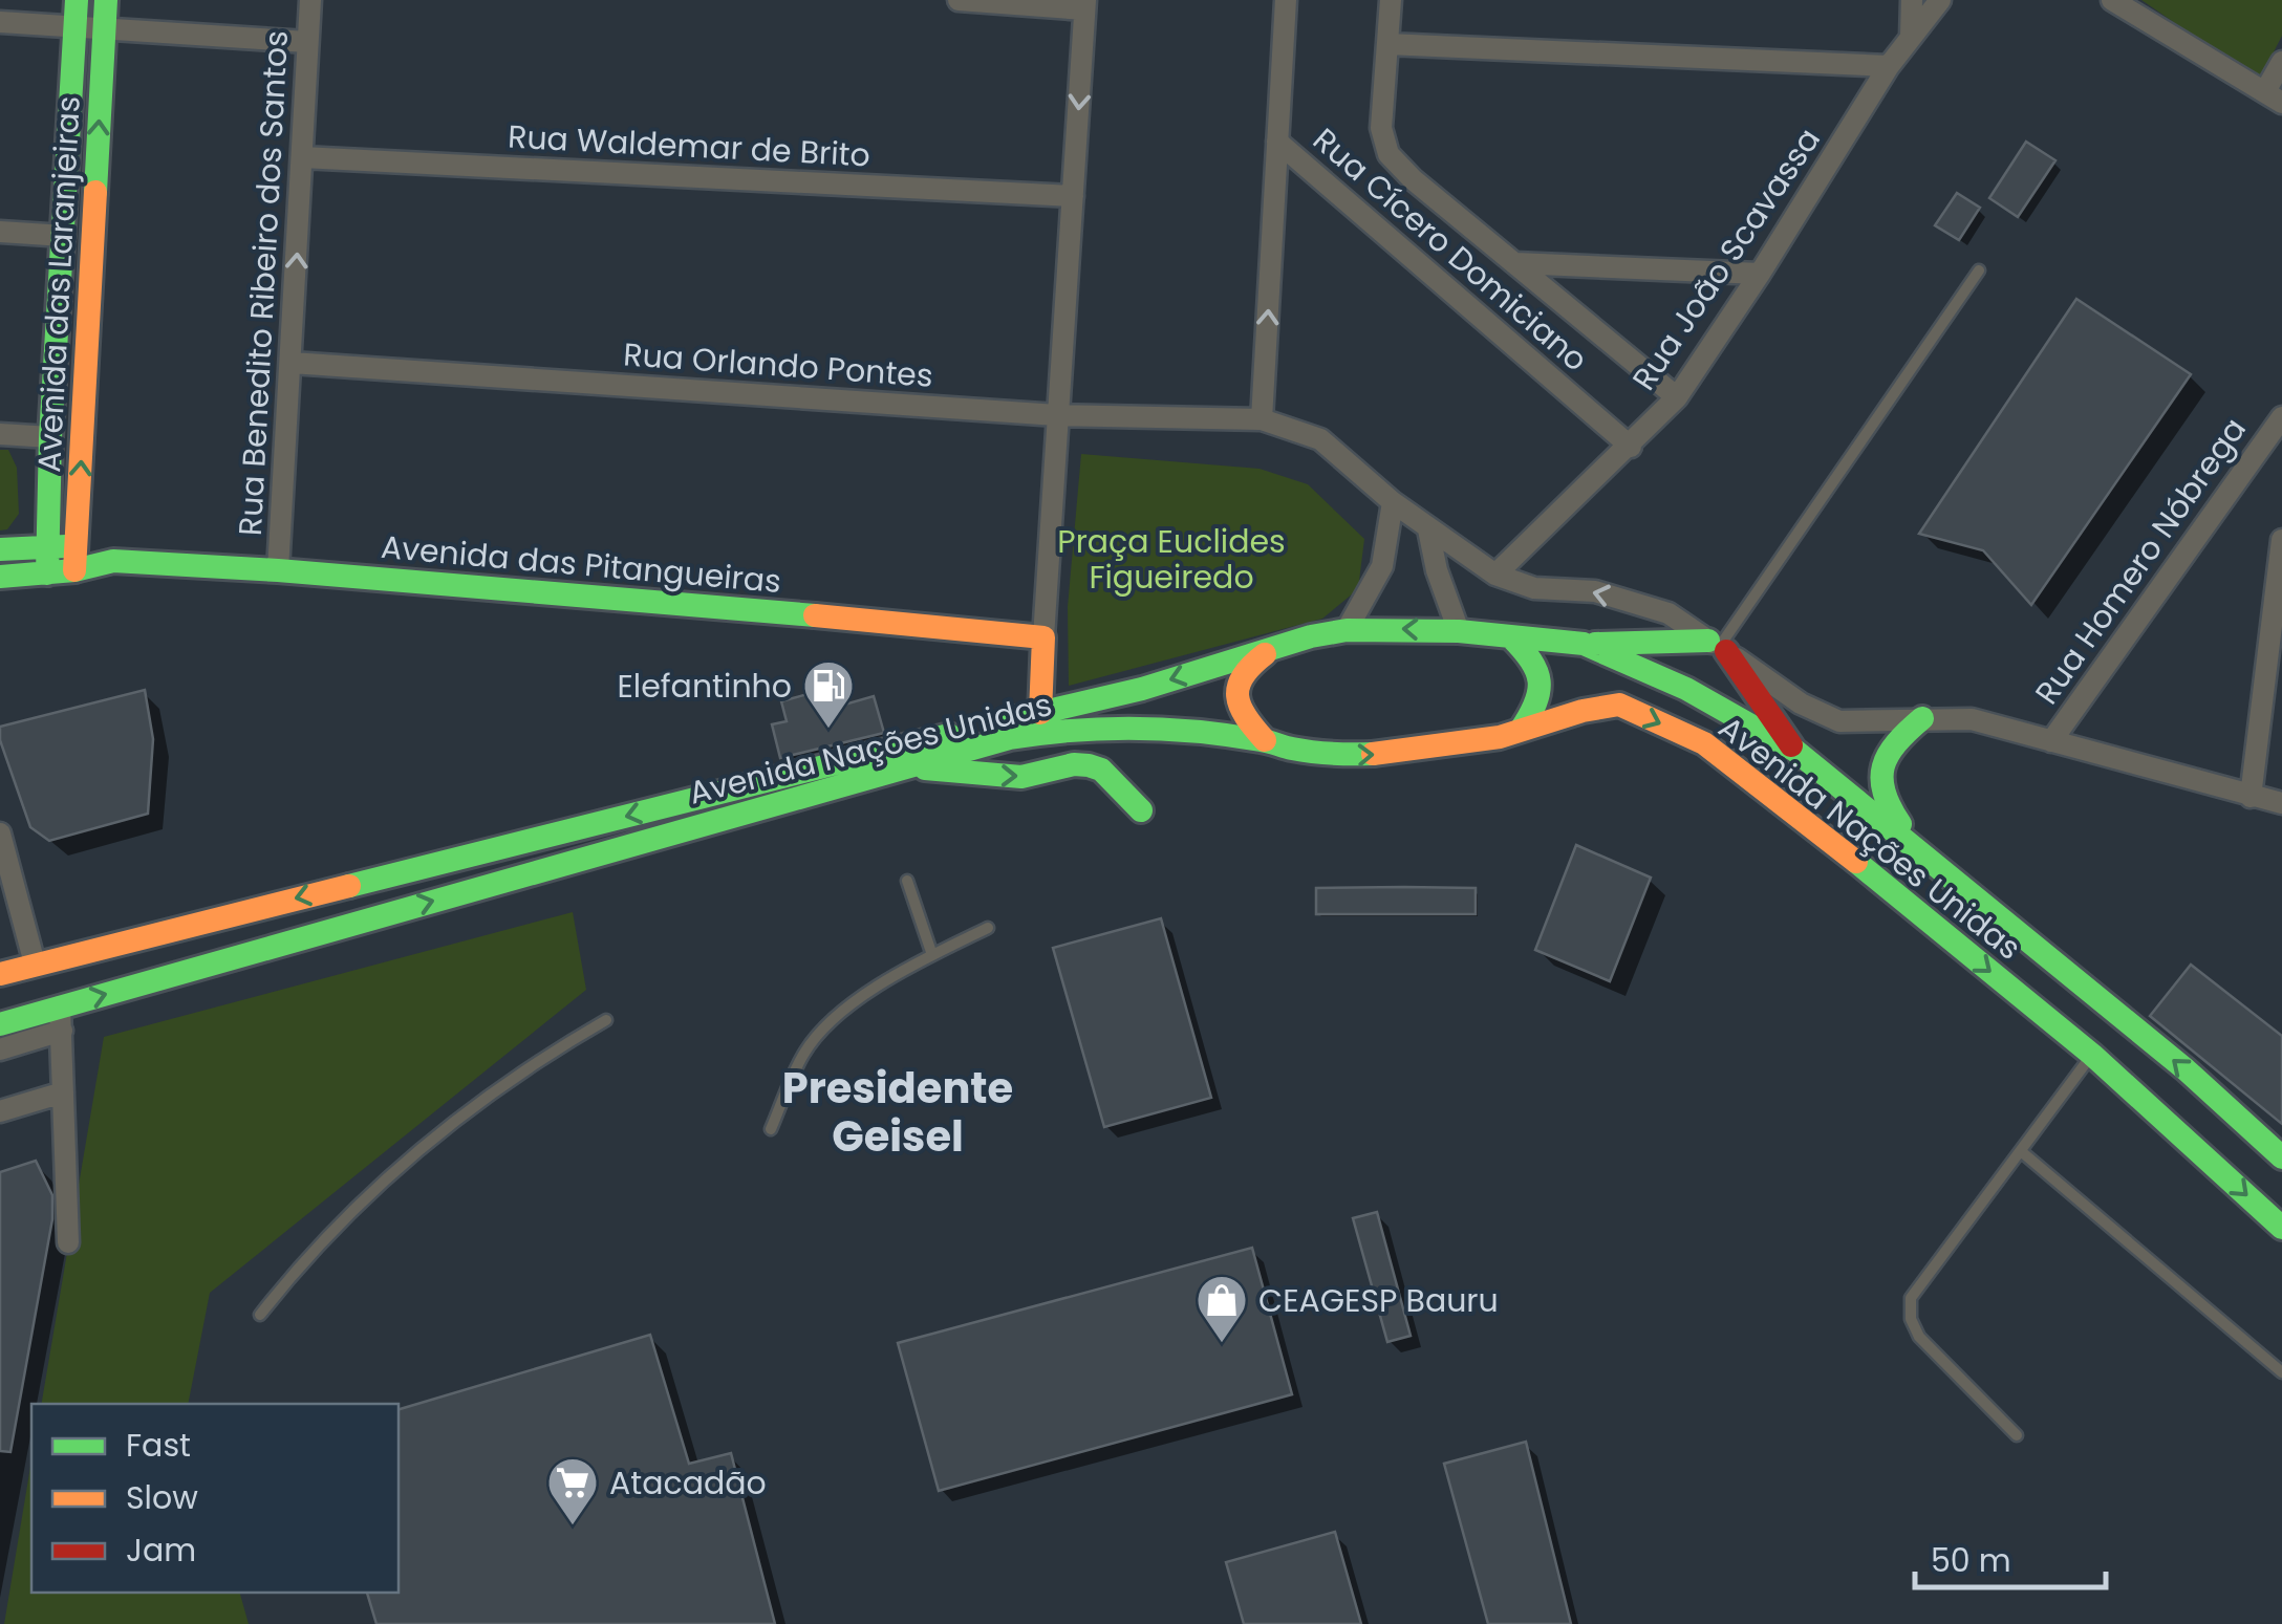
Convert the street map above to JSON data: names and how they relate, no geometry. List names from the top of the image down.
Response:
{
  "streets": {
    "main road": ["Avenida das Laranjeiras", "Avenida das Pitangueiras", "Avenida Nações Unidas"],
    "street": [
      "Rua Waldemar de Brito",
      "Rua Cícero Domiciano",
      "Rua João Scavassa",
      "Rua Benedito Ribeiro dos Santos",
      "Rua Orlando Pontes",
      "Rua Homero Nóbrega"
    ]
  },
  "crossings": [
    ["Rua Waldemar de Brito", "Rua Benedito Ribeiro dos Santos"],
    ["Rua Cícero Domiciano", "Rua João Scavassa"],
    ["Rua João Scavassa", "Rua Orlando Pontes"],
    ["Rua Benedito Ribeiro dos Santos", "Rua Orlando Pontes"],
    ["Rua Benedito Ribeiro dos Santos", "Avenida das Pitangueiras"],
    ["Avenida das Laranjeiras", "Avenida das Pitangueiras"],
    ["Rua Orlando Pontes", "Rua Homero Nóbrega"]
  ],
  "one_way": ["Rua Benedito Ribeiro dos Santos"],
  "districts": ["Presidente Geisel"],
  "parks": ["Praça Euclides Figueiredo"],
  "places": {
    "fuel station": ["Elefantinho"],
    "shop": ["CEAGESP Bauru"],
    "supermarket": ["Atacadão"]
  },
  "legend": ["Fast", "Slow", "Jam"],
  "scale_bar": "50 m"
}
